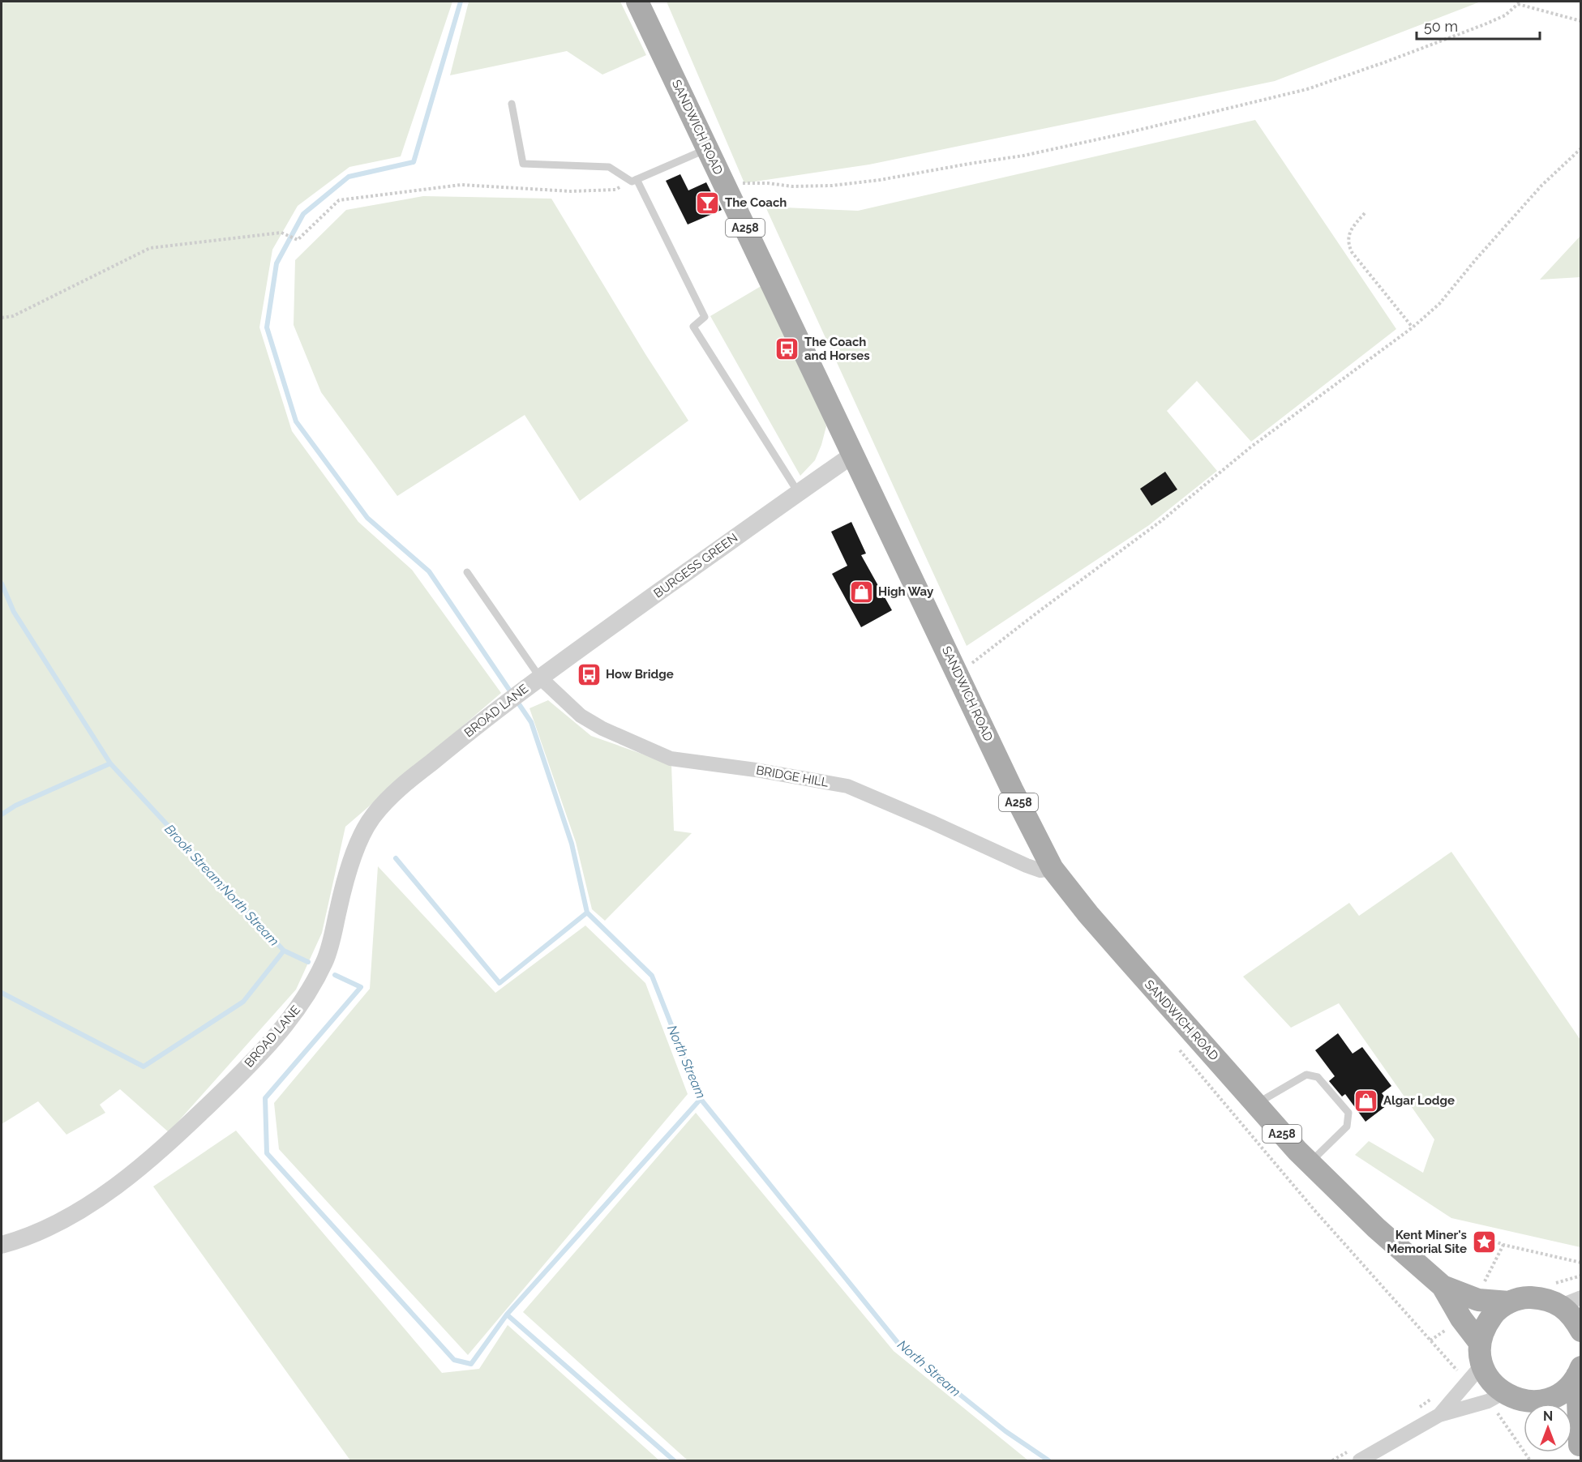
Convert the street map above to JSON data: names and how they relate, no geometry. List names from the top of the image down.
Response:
{
  "streets": {
    "main road": ["SANDWICH ROAD", "A258"],
    "street": ["BURGESS GREEN", "BROAD LANE", "BRIDGE HILL"]
  },
  "crossings": [
    ["SANDWICH ROAD", "BURGESS GREEN"],
    ["SANDWICH ROAD", "BRIDGE HILL"],
    ["BURGESS GREEN", "BROAD LANE"],
    ["BURGESS GREEN", "BRIDGE HILL"],
    ["BROAD LANE", "BRIDGE HILL"]
  ],
  "water": ["Brook Stream;North Stream", "North Stream"],
  "places": {
    "bar": ["The Coach"],
    "bus stop": ["The Coach and Horses", "How Bridge"],
    "shop": ["High Way", "Algar Lodge"],
    "place": ["Kent Miner's Memorial Site"]
  },
  "scale_bar": "50 m",
  "north": "top"
}
